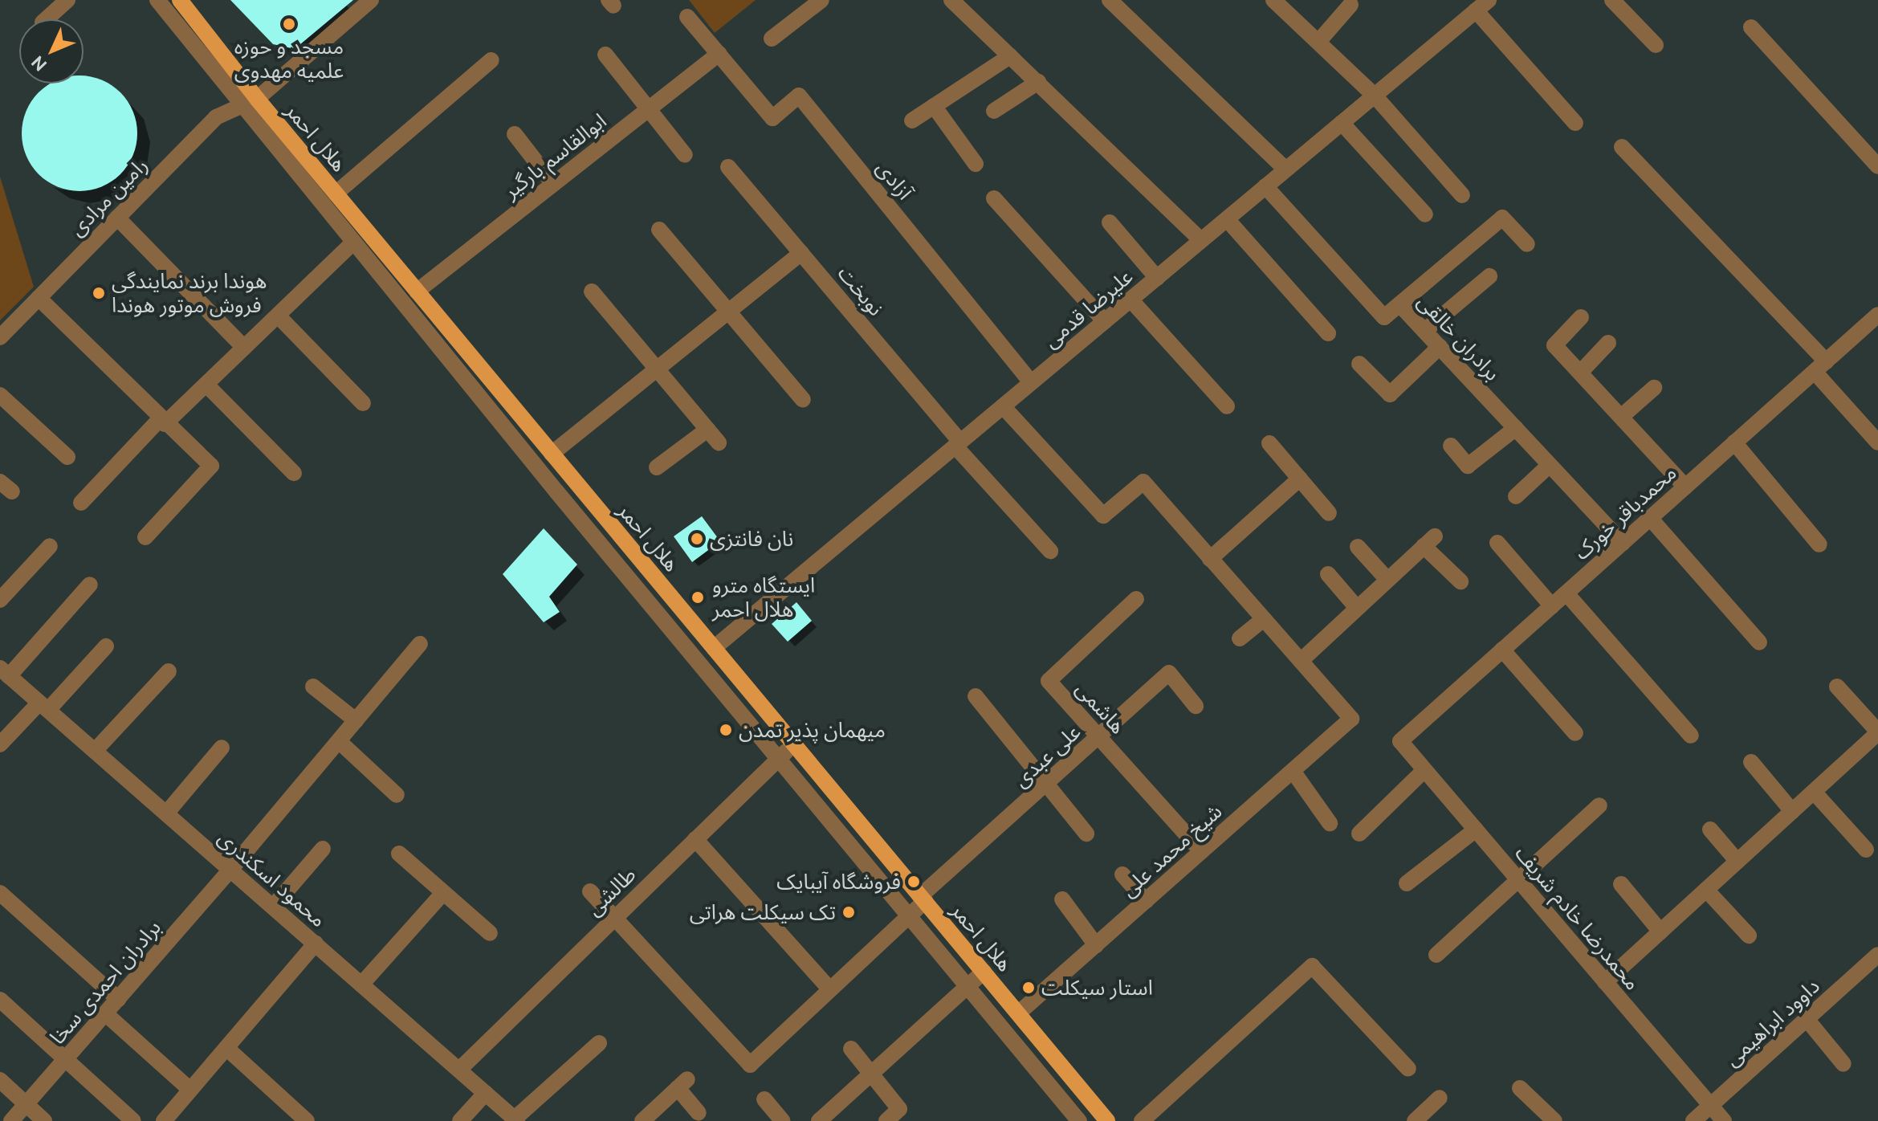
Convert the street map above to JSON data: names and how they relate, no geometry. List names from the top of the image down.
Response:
{
  "streets": {
    "main road": ["هلال احمر"],
    "street": [
      "ابوالقاسم بارگیر",
      "آزادی",
      "رامین مرادی",
      "نوبخت",
      "علیرضا قدمی",
      "برادران خالقی",
      "محمدباقر خورک",
      "هاشمی",
      "علی عبدی",
      "شیخ محمد علی",
      "محمود اسکندری",
      "طالشی",
      "محمدرضا خادم شریف",
      "برادران احمدی سخا",
      "داوود ابراهیمی"
    ]
  },
  "crossings": [
    ["هلال احمر", "ابوالقاسم بارگیر"],
    ["هلال احمر", "رامین مرادی"],
    ["هلال احمر", "علیرضا قدمی"],
    ["هلال احمر", "علی عبدی"],
    ["هلال احمر", "شیخ محمد علی"],
    ["هلال احمر", "طالشی"],
    ["ابوالقاسم بارگیر", "آزادی"],
    ["آزادی", "علیرضا قدمی"],
    ["نوبخت", "علیرضا قدمی"],
    ["علیرضا قدمی", "برادران خالقی"],
    ["برادران خالقی", "محمدباقر خورک"],
    ["محمدباقر خورک", "محمدرضا خادم شریف"],
    ["هاشمی", "علی عبدی"],
    ["هاشمی", "شیخ محمد علی"],
    ["علی عبدی", "طالشی"],
    ["محمود اسکندری", "طالشی"],
    ["محمود اسکندری", "برادران احمدی سخا"],
    ["محمدرضا خادم شریف", "داوود ابراهیمی"]
  ],
  "places": [
    "مسجد و حوزه علمیه مهدوی",
    "هوندا برند نمایندگی فروش موتور هوندا",
    "نان فانتزی",
    "ایستگاه مترو هلال احمر",
    "میهمان پذیر تمدن",
    "فروشگاه آیبایک",
    "تک سیکلت هراتی",
    "استار سیکلت"
  ],
  "north": "bottom left"
}
